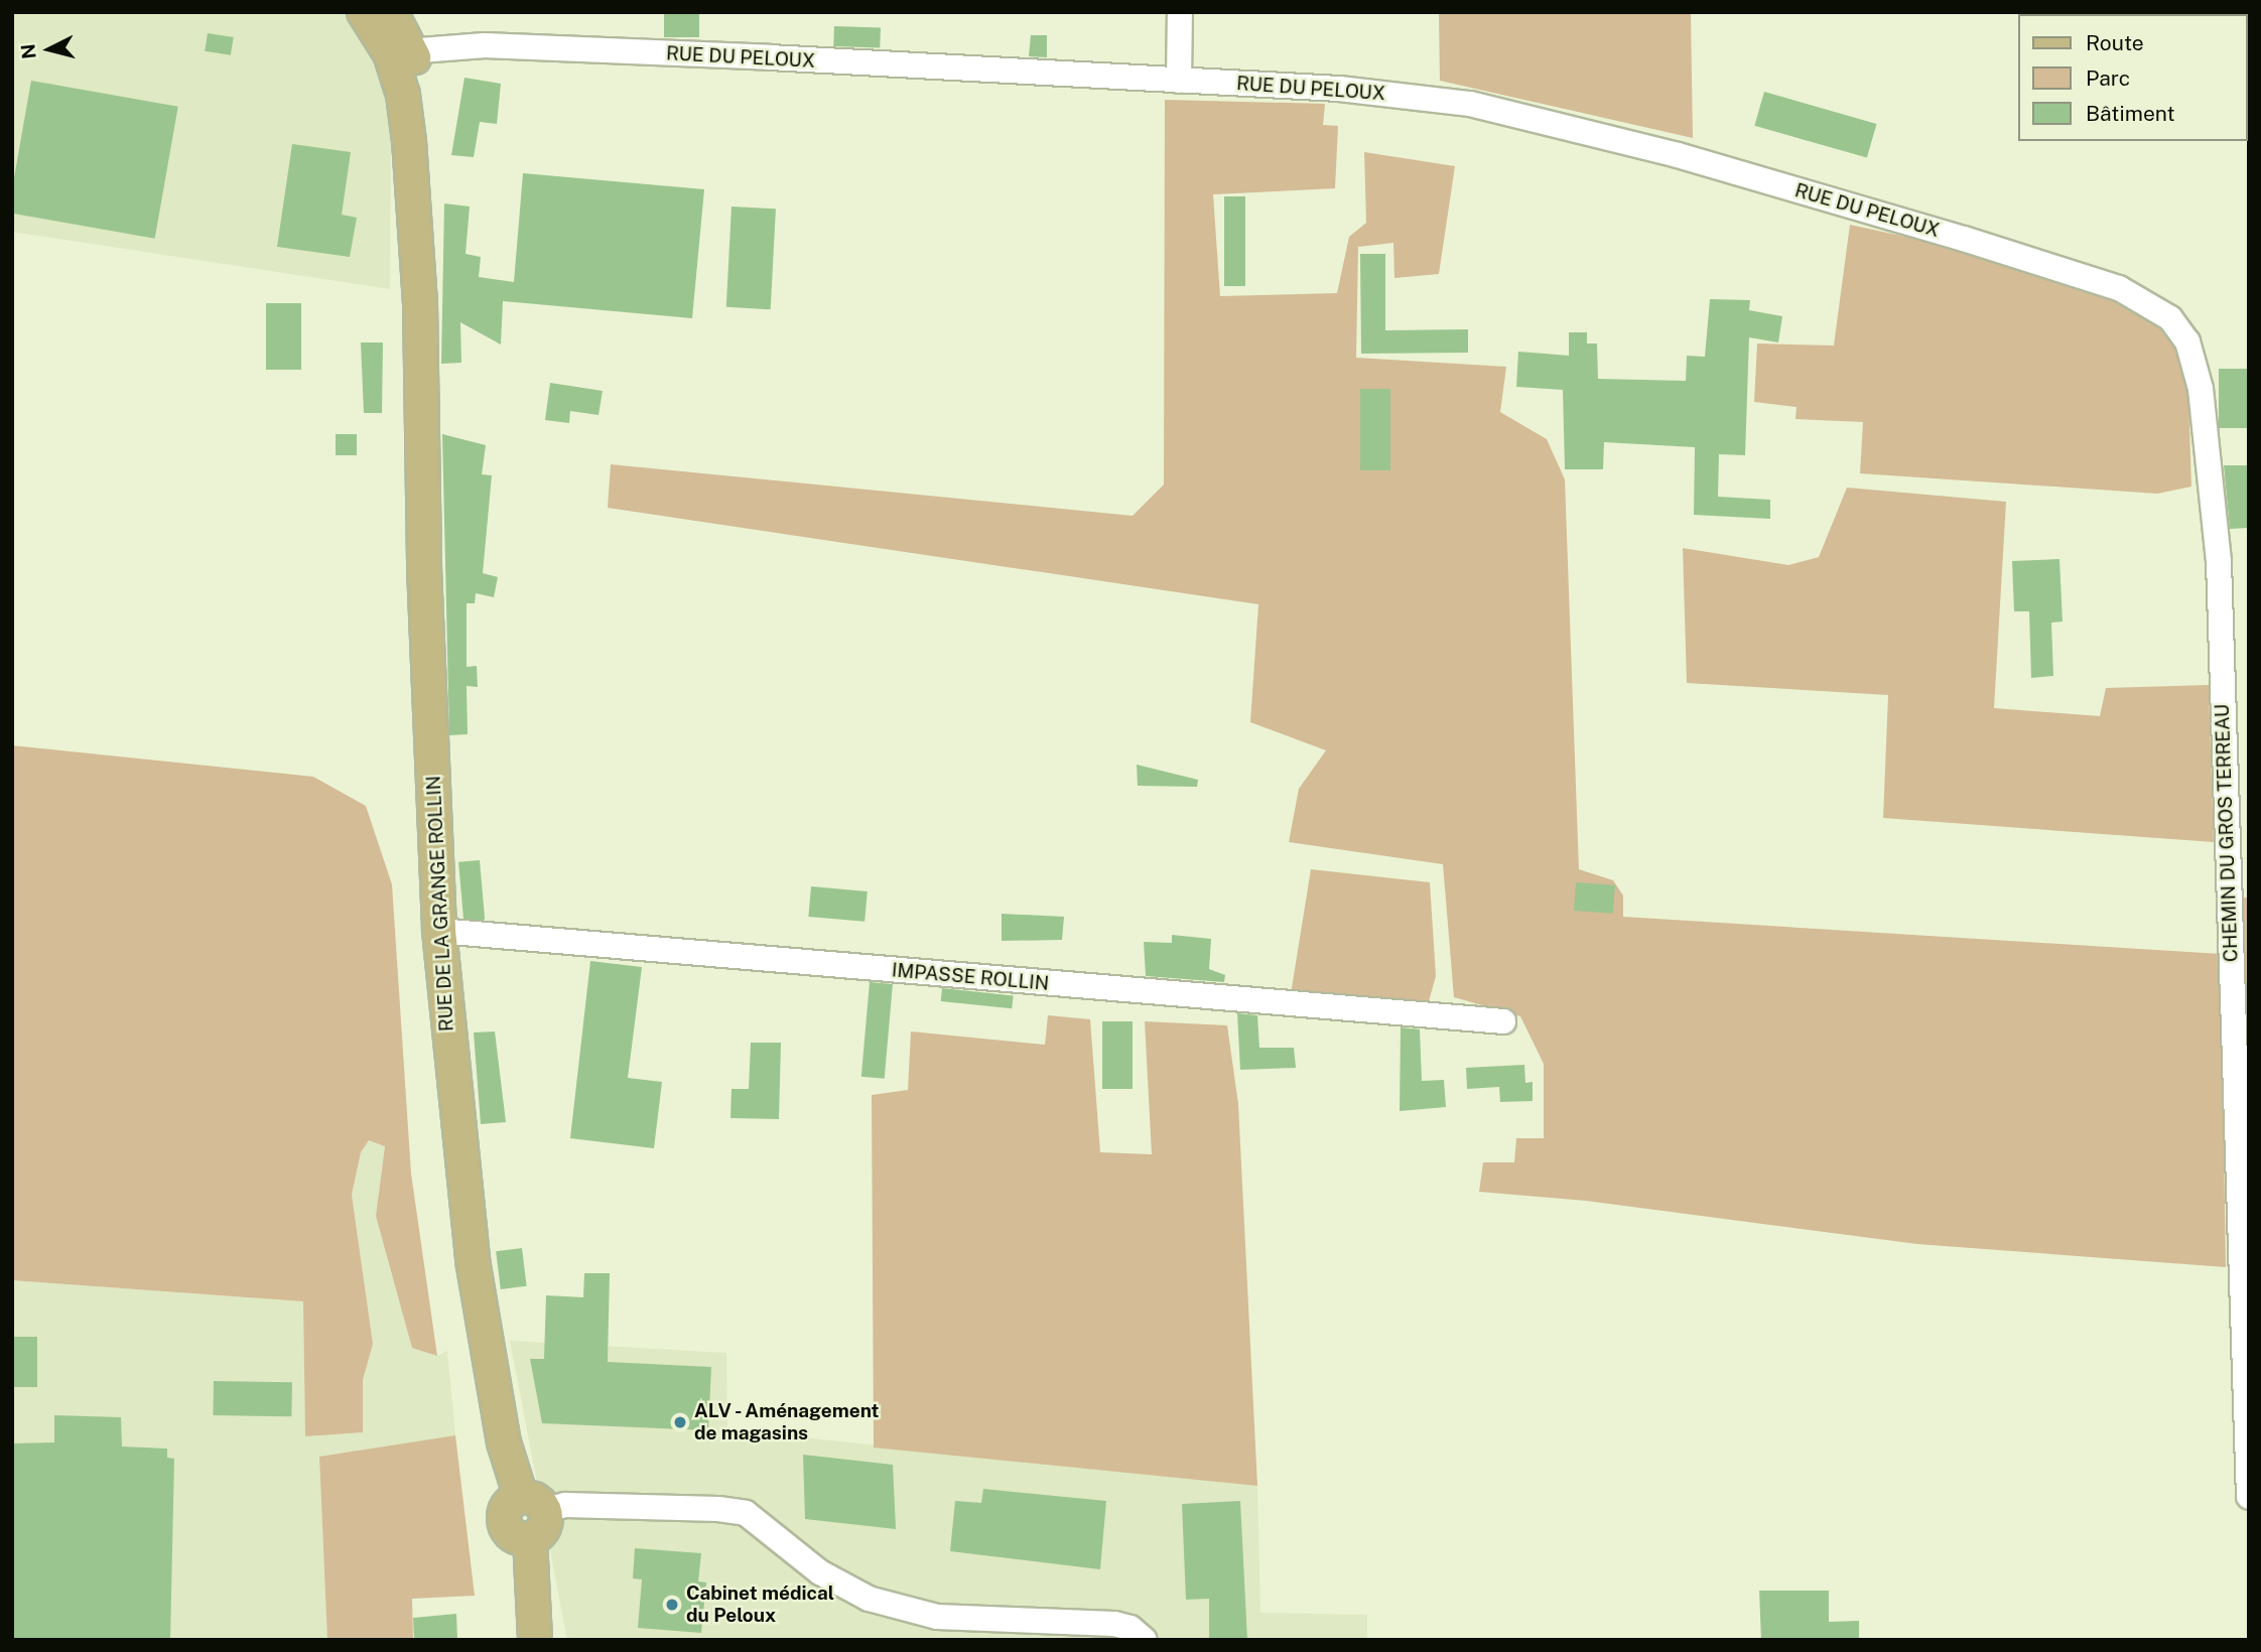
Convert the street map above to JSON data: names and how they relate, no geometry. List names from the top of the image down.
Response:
{
  "streets": {
    "main road": ["RUE DE LA GRANGE ROLLIN"],
    "street": ["RUE DU PELOUX", "CHEMIN DU GROS TERREAU", "IMPASSE ROLLIN"]
  },
  "crossings": [
    ["RUE DU PELOUX", "CHEMIN DU GROS TERREAU"],
    ["RUE DU PELOUX", "RUE DE LA GRANGE ROLLIN"],
    ["RUE DE LA GRANGE ROLLIN", "IMPASSE ROLLIN"]
  ],
  "places": ["ALV - Aménagement de magasins", "Cabinet médical du Peloux"],
  "legend": ["Route", "Parc", "Bâtiment"],
  "north": "left"
}
